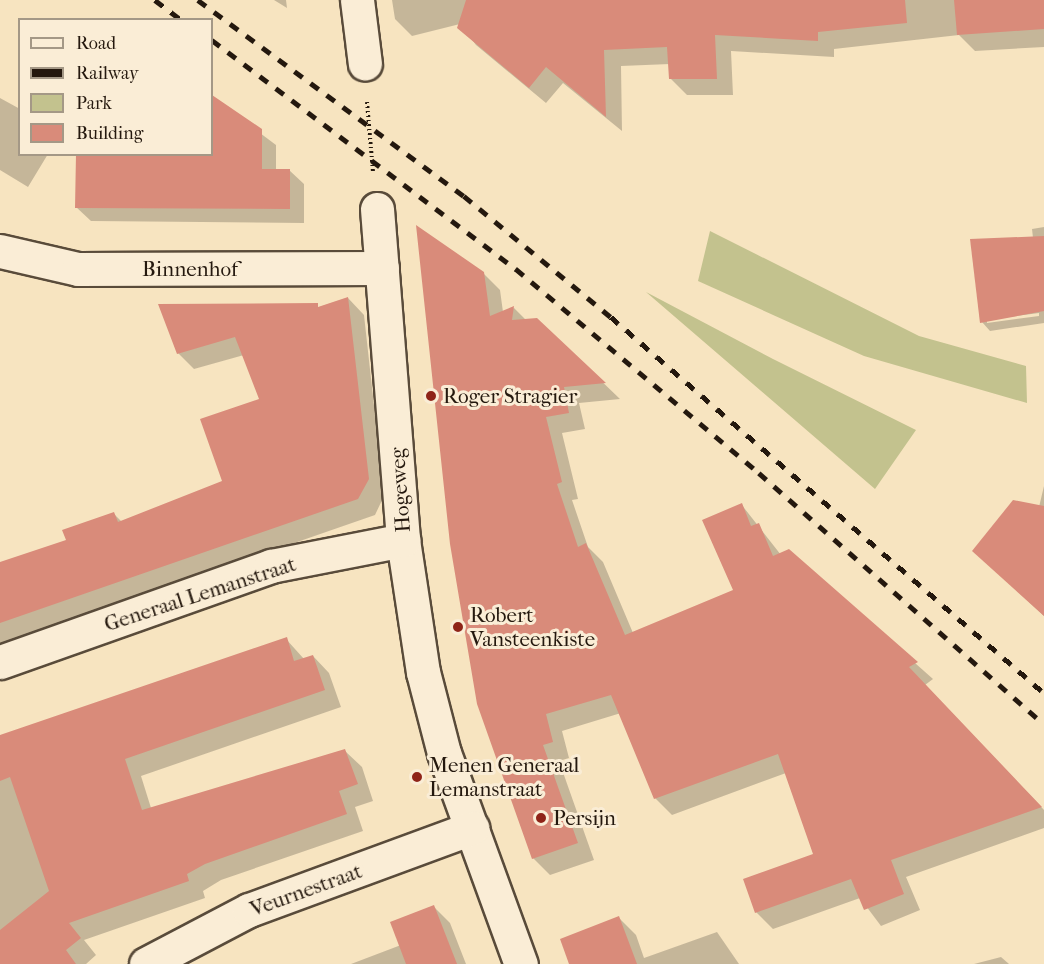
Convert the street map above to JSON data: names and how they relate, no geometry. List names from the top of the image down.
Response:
{
  "streets": {
    "street": [
      "Binnenhof",
      "Hogeweg",
      "Generaal Lemanstraat",
      "Veurnestraat"
    ]
  },
  "crossings": [
    ["Binnenhof", "Hogeweg"],
    ["Hogeweg", "Generaal Lemanstraat"],
    ["Hogeweg", "Veurnestraat"]
  ],
  "places": [
    "Roger Stragier",
    "Robert Vansteenkiste",
    "Menen Generaal Lemanstraat",
    "Persijn"
  ],
  "legend": [
    "Road",
    "Railway",
    "Park",
    "Building"
  ]
}
